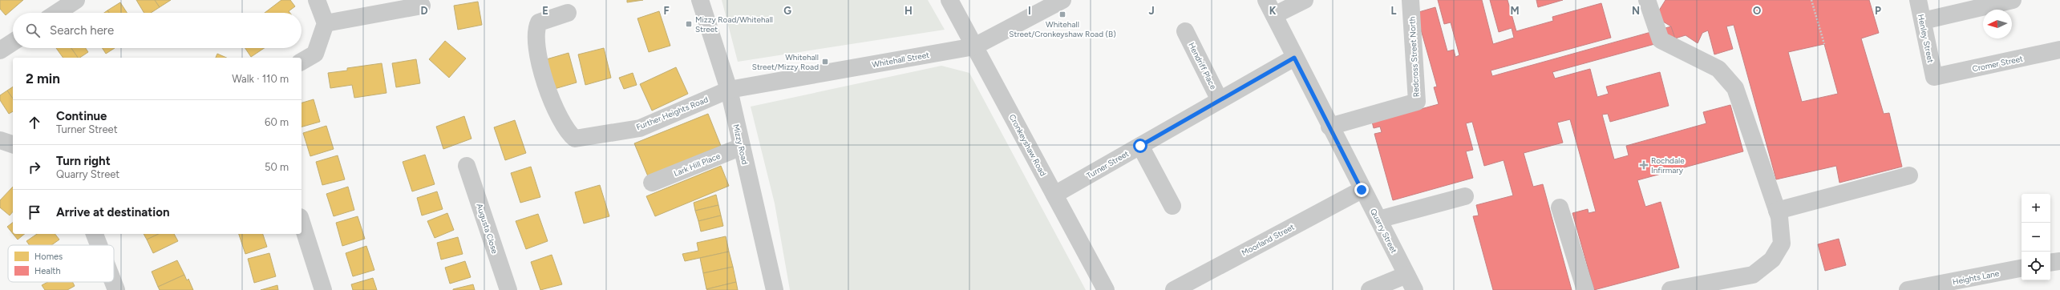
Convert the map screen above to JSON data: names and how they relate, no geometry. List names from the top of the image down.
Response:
{
  "streets": {
    "street": [
      "Henley Street",
      "Redcross Street North",
      "Whitehall Street",
      "Cromer Street",
      "Hendriff Place",
      "Further Heights Road",
      "Mizzy Road",
      "Cronkeyshaw Road",
      "Lark Hill Place",
      "Turner Street",
      "Augusta Close",
      "Quarry Street",
      "Moorland Street",
      "Heights Lane"
    ]
  },
  "crossings": [
    ["Henley Street", "Cromer Street"],
    ["Redcross Street North", "Quarry Street"],
    ["Whitehall Street", "Further Heights Road"],
    ["Whitehall Street", "Mizzy Road"],
    ["Whitehall Street", "Cronkeyshaw Road"],
    ["Hendriff Place", "Turner Street"],
    ["Further Heights Road", "Mizzy Road"],
    ["Mizzy Road", "Lark Hill Place"],
    ["Cronkeyshaw Road", "Turner Street"],
    ["Turner Street", "Quarry Street"],
    ["Quarry Street", "Moorland Street"]
  ],
  "places": {
    "transit": ["Whitehall Street/Cronkeyshaw Road (B)", "Mizzy Road/Whitehall Street", "Whitehall Street/Mizzy Road"],
    "health": ["Rochdale Infirmary"]
  },
  "legend": ["Homes", "Health"],
  "north": "left",
  "page": {
    "search": "Search here",
    "heading": ["2 min", "Walk · 110 m"],
    "list": [
      ["Continue", "Turner Street", "60 m"],
      ["Turn right", "Quarry Street", "50 m"],
      "Arrive at destination"
    ],
    "map_buttons": ["+", "−"]
  },
  "grid": {
    "columns": [
      "D",
      "E",
      "F",
      "G",
      "H",
      "I",
      "J",
      "K",
      "L",
      "M",
      "N",
      "O",
      "P"
    ]
  }
}
